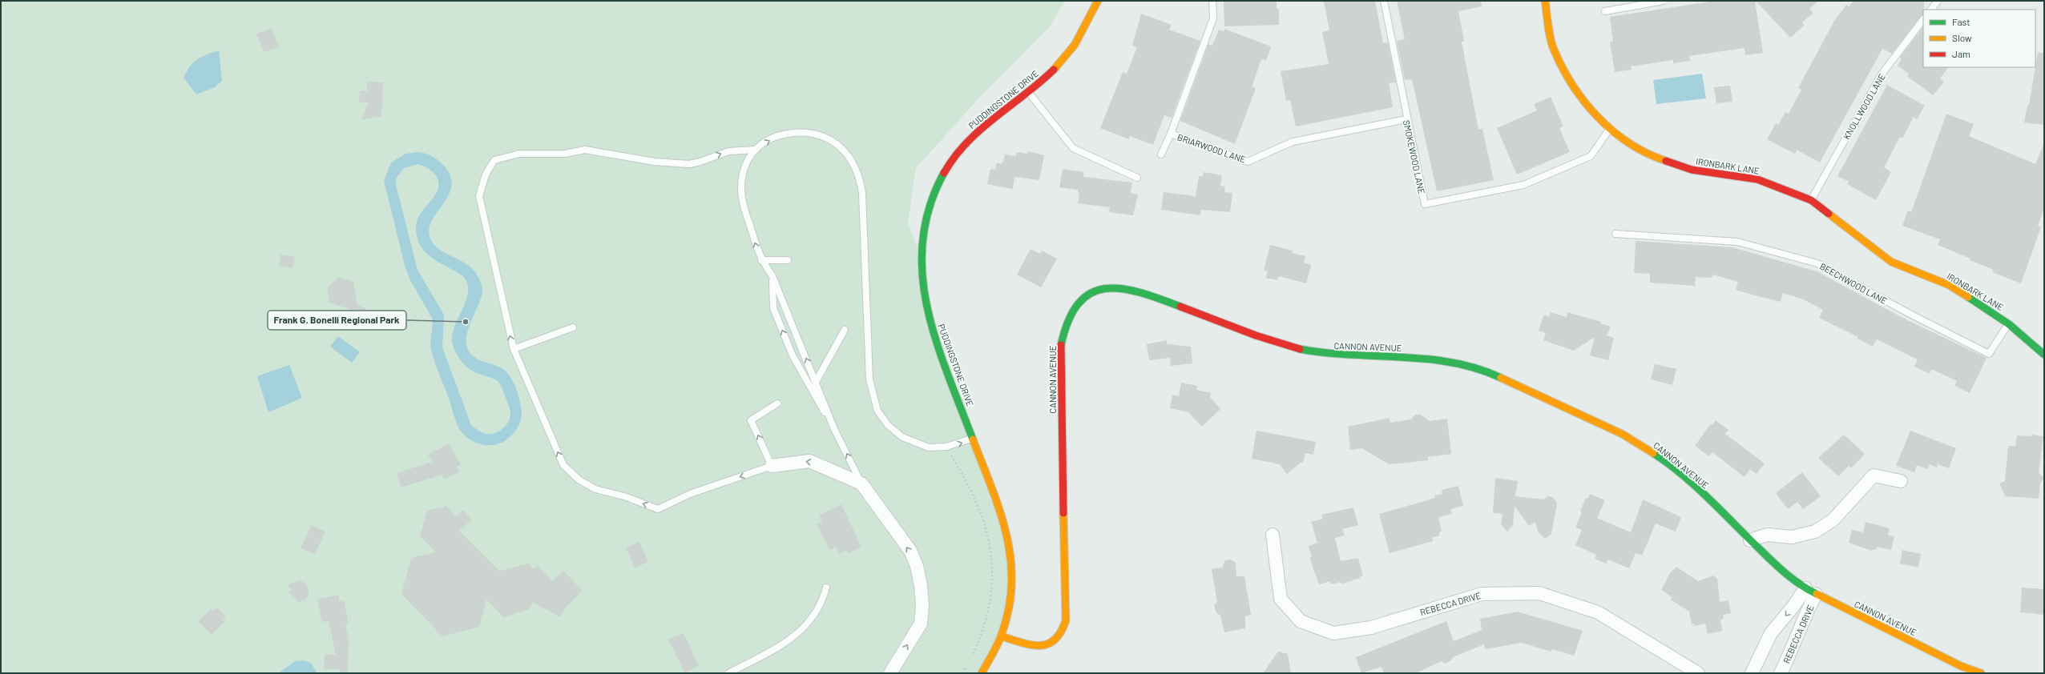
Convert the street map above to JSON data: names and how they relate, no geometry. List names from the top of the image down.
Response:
{
  "streets": {
    "street": [
      "PUDDINGSTONE DRIVE",
      "IRONBARK LANE",
      "CANNON AVENUE",
      "REBECCA DRIVE"
    ],
    "lane": [
      "KNOLLWOOD LANE",
      "BRIARWOOD LANE",
      "SMOKEWOOD LANE",
      "BEECHWOOD LANE"
    ]
  },
  "crossings": [
    ["PUDDINGSTONE DRIVE", "CANNON AVENUE"],
    ["KNOLLWOOD LANE", "IRONBARK LANE"],
    ["BRIARWOOD LANE", "SMOKEWOOD LANE"],
    ["SMOKEWOOD LANE", "IRONBARK LANE"],
    ["IRONBARK LANE", "BEECHWOOD LANE"],
    ["CANNON AVENUE", "REBECCA DRIVE"]
  ],
  "places": ["Frank G. Bonelli Regional Park"],
  "legend": ["Fast", "Slow", "Jam"]
}
